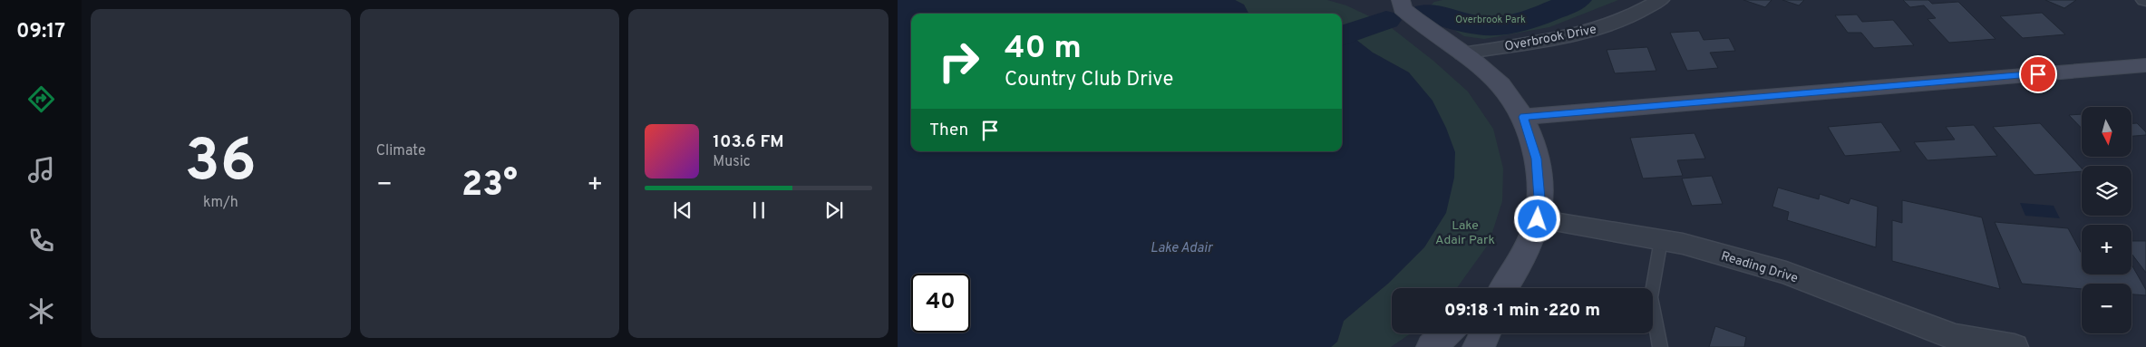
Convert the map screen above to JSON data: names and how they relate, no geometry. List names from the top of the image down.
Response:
{
  "streets": {
    "street": ["Overbrook Drive", "Reading Drive"]
  },
  "water": ["Lake Adair"],
  "parks": ["Overbrook Park", "Lake Adair Park"],
  "north": "bottom",
  "page": {
    "tabs": "09:17",
    "tile": [
      ["36", "km/h"],
      "Climate"
    ],
    "turn": ["40 m", "Country Club Drive"],
    "map_buttons": ["+", "−"],
    "then": "Then",
    "song": ["103.6 FM", "Music"],
    "heat": ["−", "23°", "+"],
    "limit": "40",
    "trip": "09:18 · 1 min · 220 m"
  }
}
